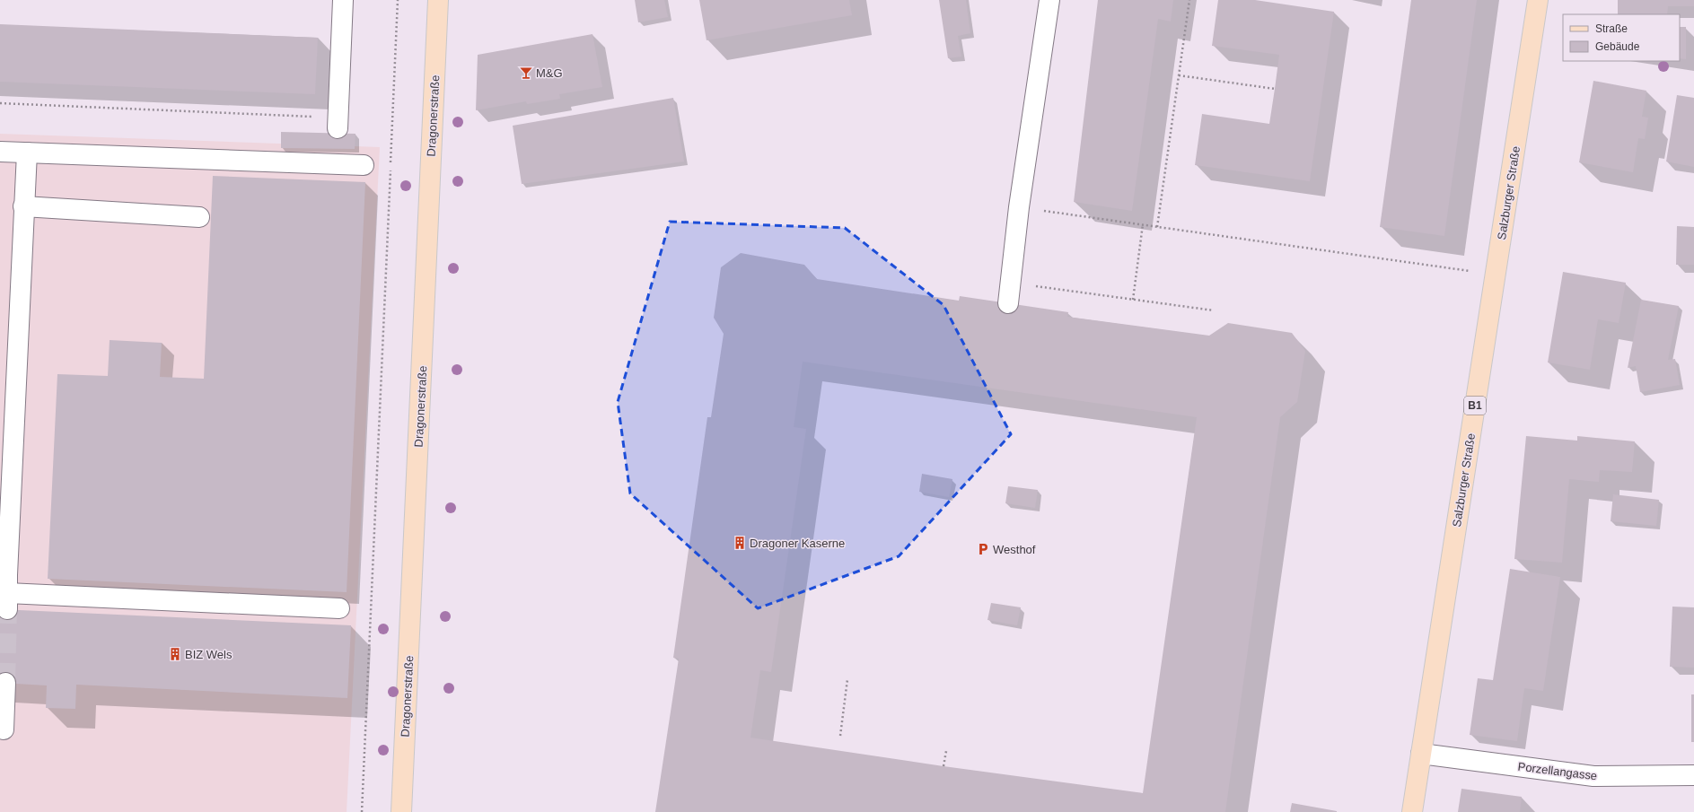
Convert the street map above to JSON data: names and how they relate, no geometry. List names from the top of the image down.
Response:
{
  "streets": {
    "main road": ["Dragonerstraße", "Salzburger Straße", "B1"],
    "street": ["Porzellangasse"]
  },
  "crossings": [
    ["Salzburger Straße", "Porzellangasse"]
  ],
  "places": {
    "bar": ["M&G"],
    "building": ["Dragoner Kaserne", "BIZ Wels"],
    "parking": ["Westhof"]
  },
  "legend": ["Straße", "Gebäude"]
}
